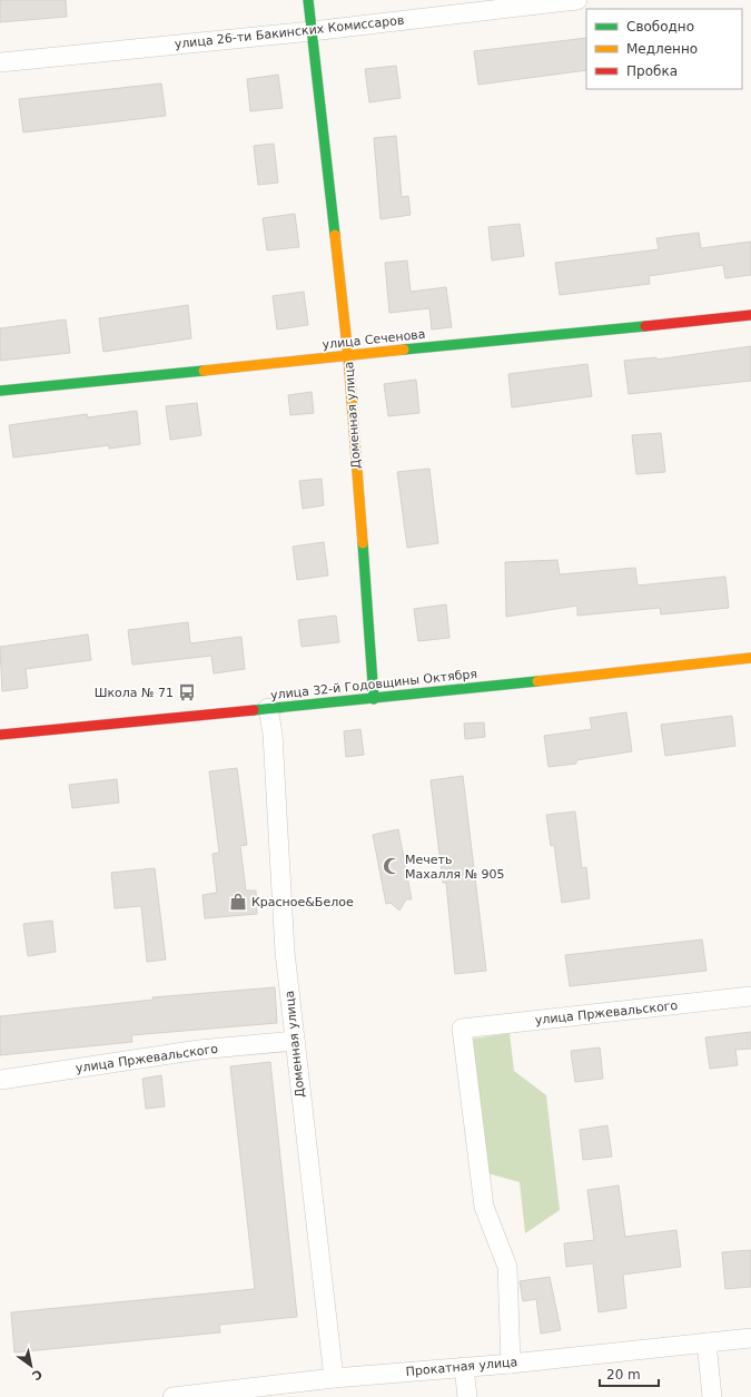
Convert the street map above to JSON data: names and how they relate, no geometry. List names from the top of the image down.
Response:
{
  "streets": {
    "street": [
      "улица 26-ти Бакинских Комиссаров",
      "улица Сеченова",
      "Доменная улица",
      "улица 32-й Годовщины Октября",
      "улица Пржевальского",
      "Прокатная улица"
    ]
  },
  "crossings": [
    ["улица 26-ти Бакинских Комиссаров", "Доменная улица"],
    ["улица Сеченова", "Доменная улица"],
    ["Доменная улица", "улица 32-й Годовщины Октября"],
    ["Доменная улица", "улица Пржевальского"],
    ["Доменная улица", "Прокатная улица"],
    ["улица Пржевальского", "Прокатная улица"]
  ],
  "places": {
    "bus stop": ["Школа № 71"],
    "mosque": ["Мечеть Махалля № 905"],
    "shop": ["Красное&Белое"]
  },
  "legend": ["Свободно", "Медленно", "Пробка"],
  "scale_bar": "20 m",
  "north": "bottom right"
}
